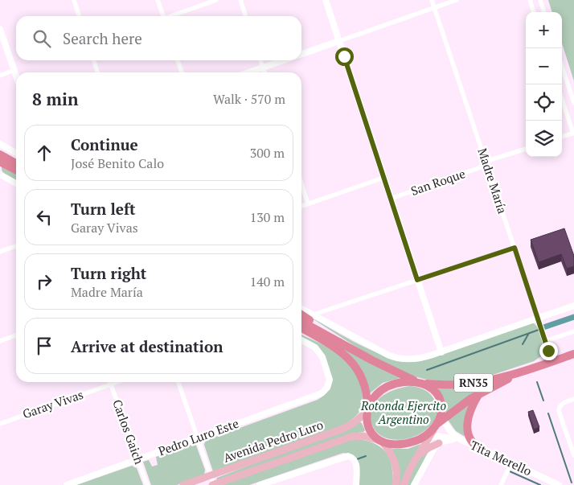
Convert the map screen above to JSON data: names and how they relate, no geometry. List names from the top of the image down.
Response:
{
  "streets": {
    "highway": ["RN35"],
    "main road": ["Avenida Pedro Luro"],
    "street": [
      "Madre María",
      "San Roque",
      "Garay Vivas",
      "Carlos Gaich",
      "Pedro Luro Este",
      "Tita Merello"
    ]
  },
  "crossings": [
    ["Madre María", "San Roque"],
    ["Madre María", "RN35"],
    ["RN35", "Avenida Pedro Luro"],
    ["RN35", "Tita Merello"],
    ["Garay Vivas", "Carlos Gaich"],
    ["Carlos Gaich", "Pedro Luro Este"],
    ["Avenida Pedro Luro", "Tita Merello"]
  ],
  "parks": ["Rotonda Ejercito Argentino"],
  "page": {
    "map_buttons": ["+", "−"],
    "search": "Search here",
    "heading": ["8 min", "Walk · 570 m"],
    "list": [
      ["Continue", "José Benito Calo", "300 m"],
      ["Turn left", "Garay Vivas", "130 m"],
      ["Turn right", "Madre María", "140 m"],
      "Arrive at destination"
    ]
  }
}
